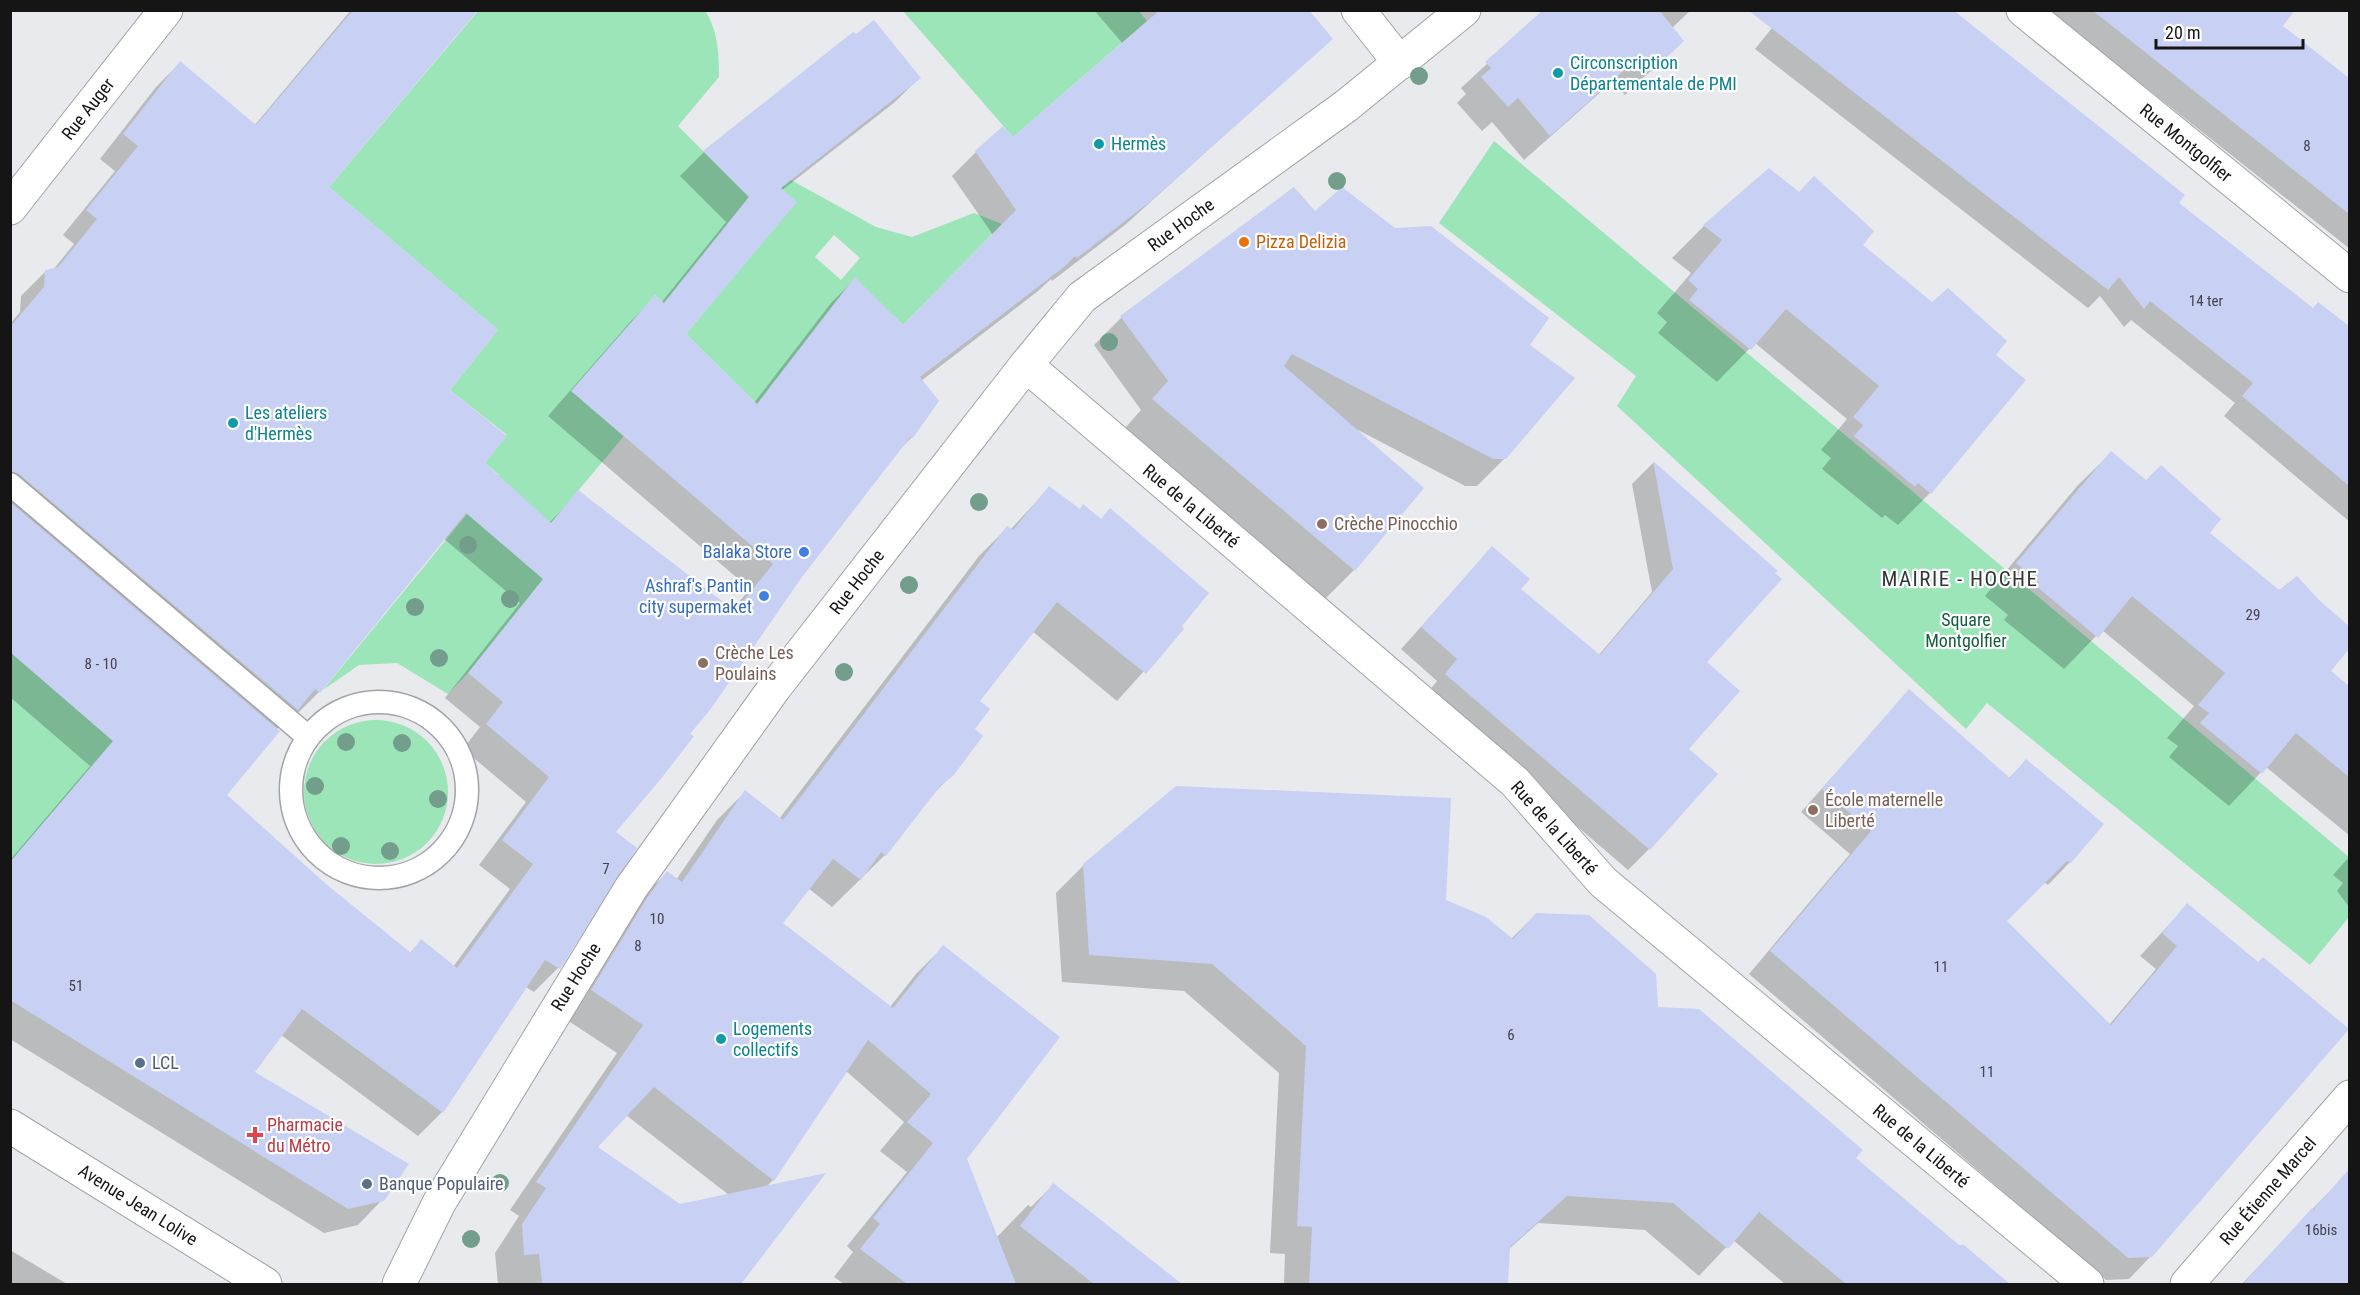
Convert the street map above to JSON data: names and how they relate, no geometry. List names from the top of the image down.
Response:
{
  "streets": {
    "street": [
      "Rue Auger",
      "Rue Montgolfier",
      "Rue Hoche",
      "Rue de la Liberté",
      "Rue Étienne Marcel",
      "Avenue Jean Lolive"
    ]
  },
  "crossings": [
    ["Rue Hoche", "Rue de la Liberté"]
  ],
  "districts": ["MAIRIE - HOCHE"],
  "parks": ["Square Montgolfier"],
  "places": {
    "other": [
      "Circonscription Départementale de PMI",
      "Hermès",
      "Pizza Delizia",
      "Les ateliers d'Hermès",
      "Crèche Pinocchio",
      "Balaka Store",
      "Ashraf's Pantin city supermaket",
      "Crèche Les Poulains",
      "École maternelle Liberté",
      "Logements collectifs",
      "LCL",
      "Banque Populaire"
    ],
    "health": ["Pharmacie du Métro"]
  },
  "house_numbers": [
    "8",
    "14 ter",
    "29",
    "8 - 10",
    "7",
    "10",
    "8",
    "11",
    "51",
    "6",
    "11",
    "16bis"
  ],
  "scale_bar": "20 m"
}
